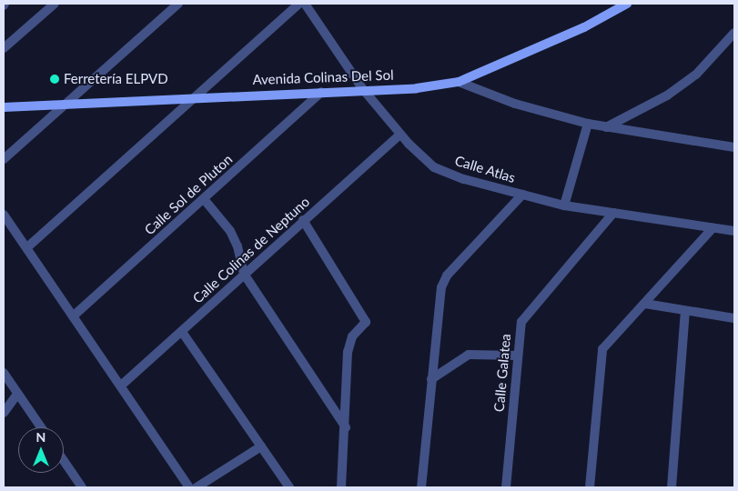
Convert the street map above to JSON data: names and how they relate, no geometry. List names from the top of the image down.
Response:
{
  "streets": {
    "street": [
      "Avenida Colinas Del Sol",
      "Calle Atlas",
      "Calle Sol de Pluton",
      "Calle Colinas de Neptuno",
      "Calle Galatea"
    ]
  },
  "crossings": [
    ["Avenida Colinas Del Sol", "Calle Atlas"],
    ["Avenida Colinas Del Sol", "Calle Sol de Pluton"],
    ["Calle Atlas", "Calle Colinas de Neptuno"],
    ["Calle Atlas", "Calle Galatea"]
  ],
  "places": ["Ferretería ELPVD"],
  "north": "top"
}
